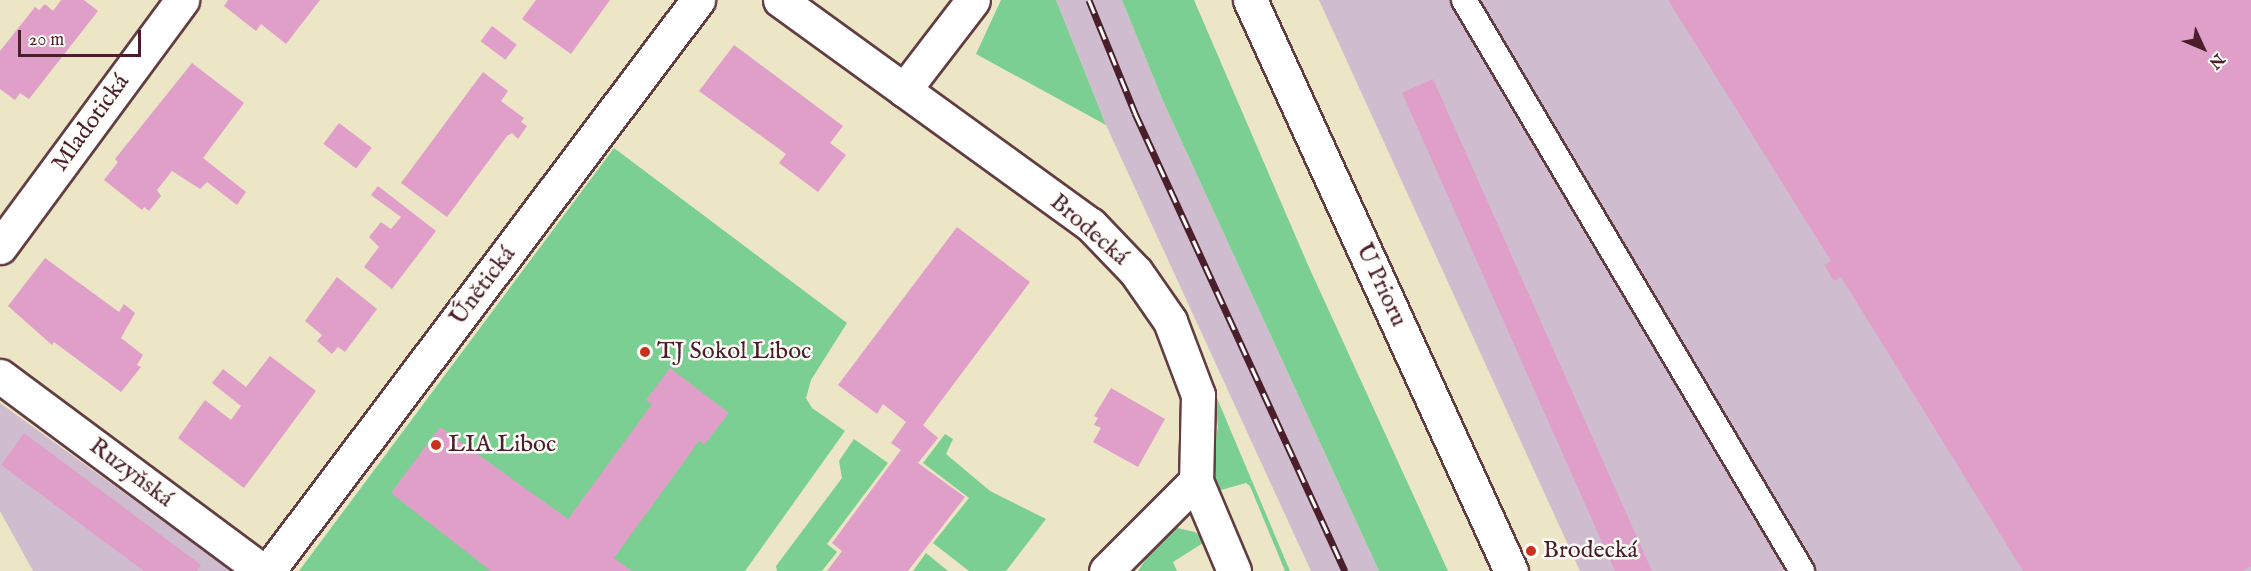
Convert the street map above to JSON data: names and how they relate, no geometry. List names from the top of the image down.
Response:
{
  "streets": {
    "street": [
      "Mladotická",
      "Brodecká",
      "U Prioru",
      "Únětická",
      "Ruzyňská"
    ]
  },
  "places": ["TJ Sokol Liboc", "LIA Liboc", "Brodecká"],
  "scale_bar": "20 m",
  "north": "bottom right"
}
